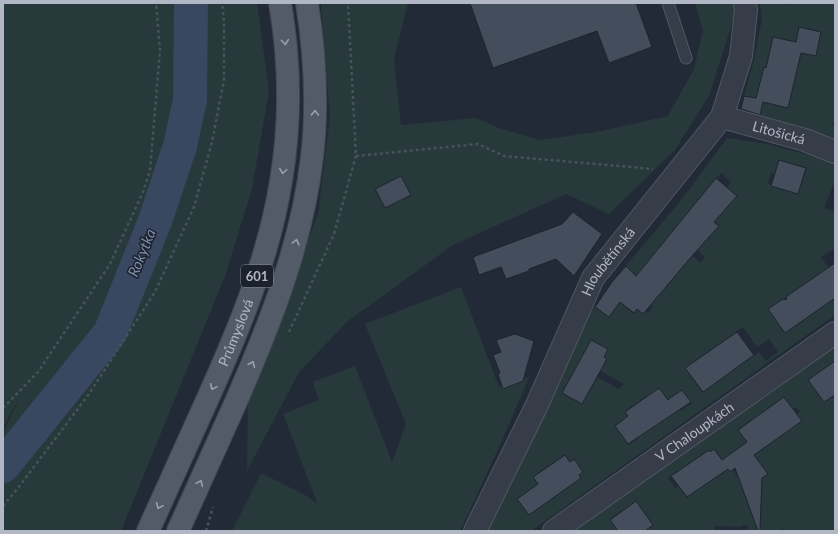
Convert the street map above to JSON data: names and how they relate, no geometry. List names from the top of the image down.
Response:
{
  "streets": {
    "main road": ["601", "Průmyslová"],
    "street": ["Litošická", "Hloubětínská", "V Chaloupkách"]
  },
  "crossings": [
    ["Litošická", "Hloubětínská"]
  ],
  "water": ["Rokytka"]
}
